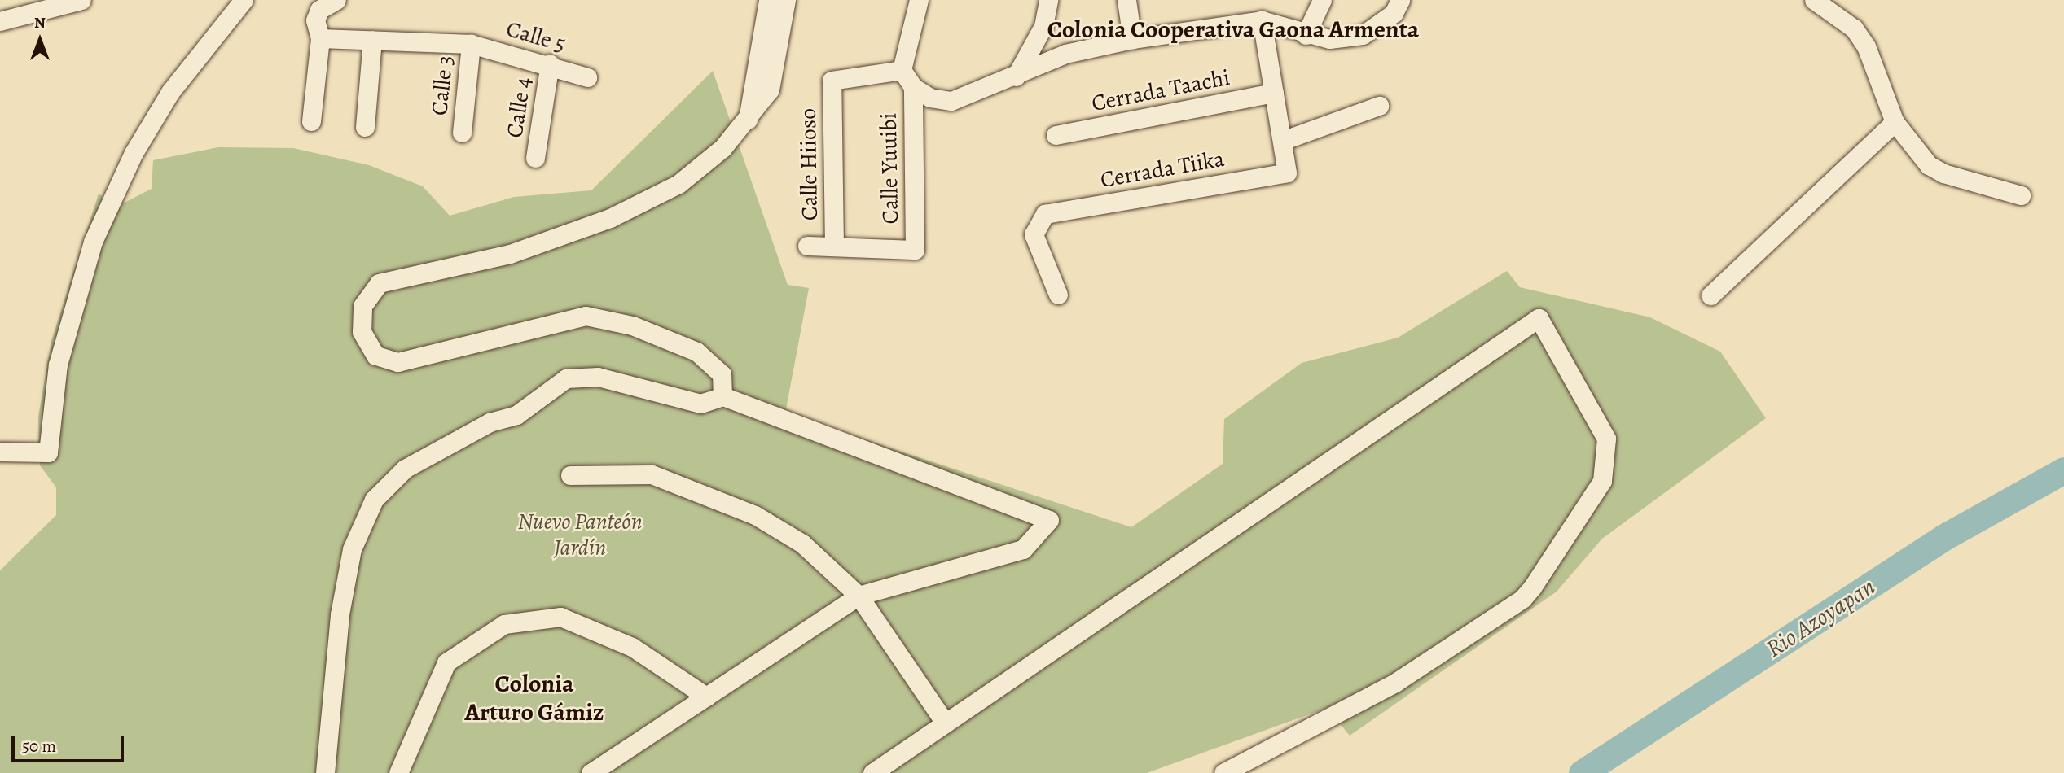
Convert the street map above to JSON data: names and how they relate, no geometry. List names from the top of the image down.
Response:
{
  "streets": {
    "street": [
      "Calle 5",
      "Calle 3",
      "Cerrada Taachi",
      "Calle 4",
      "Calle Hiioso",
      "Calle Yuuibi",
      "Cerrada Tiika"
    ]
  },
  "crossings": [
    ["Calle 5", "Calle 3"],
    ["Calle 5", "Calle 4"],
    ["Calle Hiioso", "Calle Yuuibi"]
  ],
  "districts": ["Colonia Cooperativa Gaona Armenta", "Colonia Arturo Gámiz"],
  "water": ["Rio Azoyapan"],
  "parks": ["Nuevo Panteón Jardín"],
  "scale_bar": "50 m",
  "north": "top"
}
